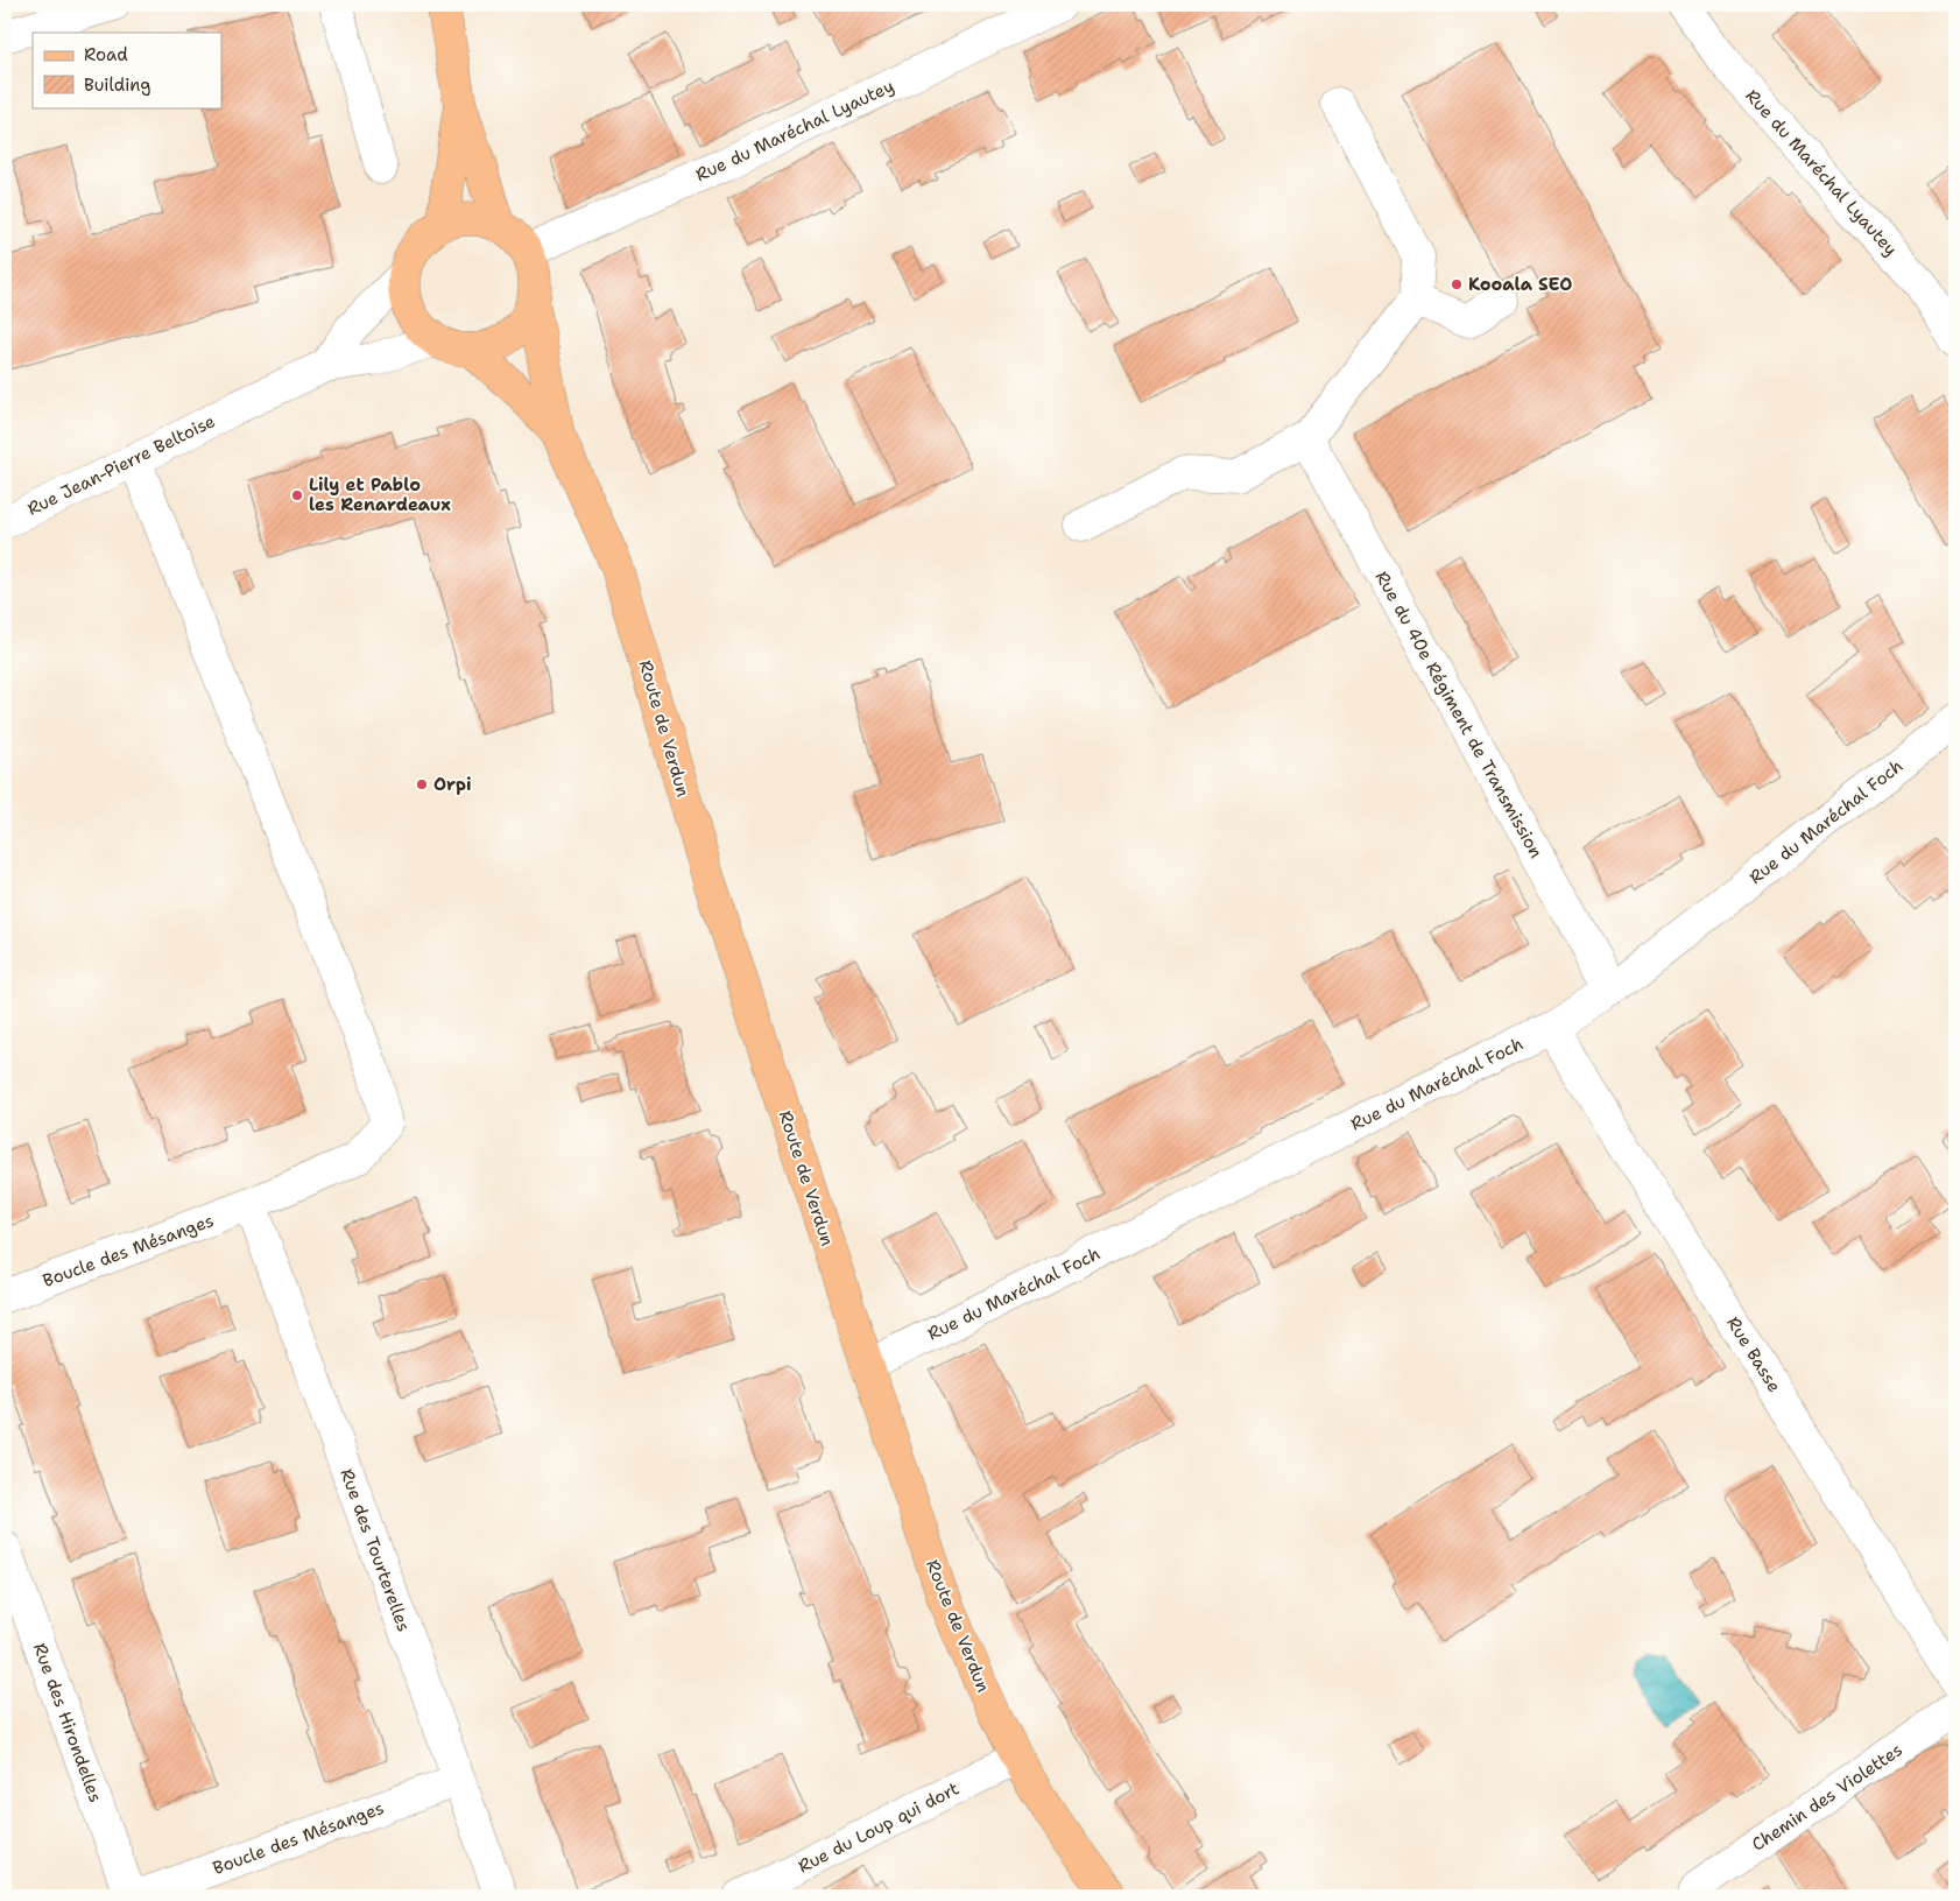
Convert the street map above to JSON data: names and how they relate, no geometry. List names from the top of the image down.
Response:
{
  "streets": {
    "main road": ["Route de Verdun"],
    "street": [
      "Rue du Maréchal Lyautey",
      "Rue Jean-Pierre Beltoise",
      "Rue du 40e Régiment de Transmission",
      "Rue du Maréchal Foch",
      "Boucle des Mésanges",
      "Rue Basse",
      "Rue des Tourterelles",
      "Rue des Hirondelles",
      "Chemin des Violettes",
      "Rue du Loup qui dort"
    ]
  },
  "crossings": [
    ["Rue du Maréchal Lyautey", "Route de Verdun"],
    ["Rue Jean-Pierre Beltoise", "Boucle des Mésanges"],
    ["Rue du 40e Régiment de Transmission", "Rue du Maréchal Foch"],
    ["Route de Verdun", "Rue du Maréchal Foch"],
    ["Route de Verdun", "Rue du Loup qui dort"],
    ["Rue du Maréchal Foch", "Rue Basse"],
    ["Boucle des Mésanges", "Rue des Tourterelles"]
  ],
  "places": ["Kooala SEO", "Lily et Pablo les Renardeaux", "Orpi"],
  "legend": ["Road", "Building"]
}
